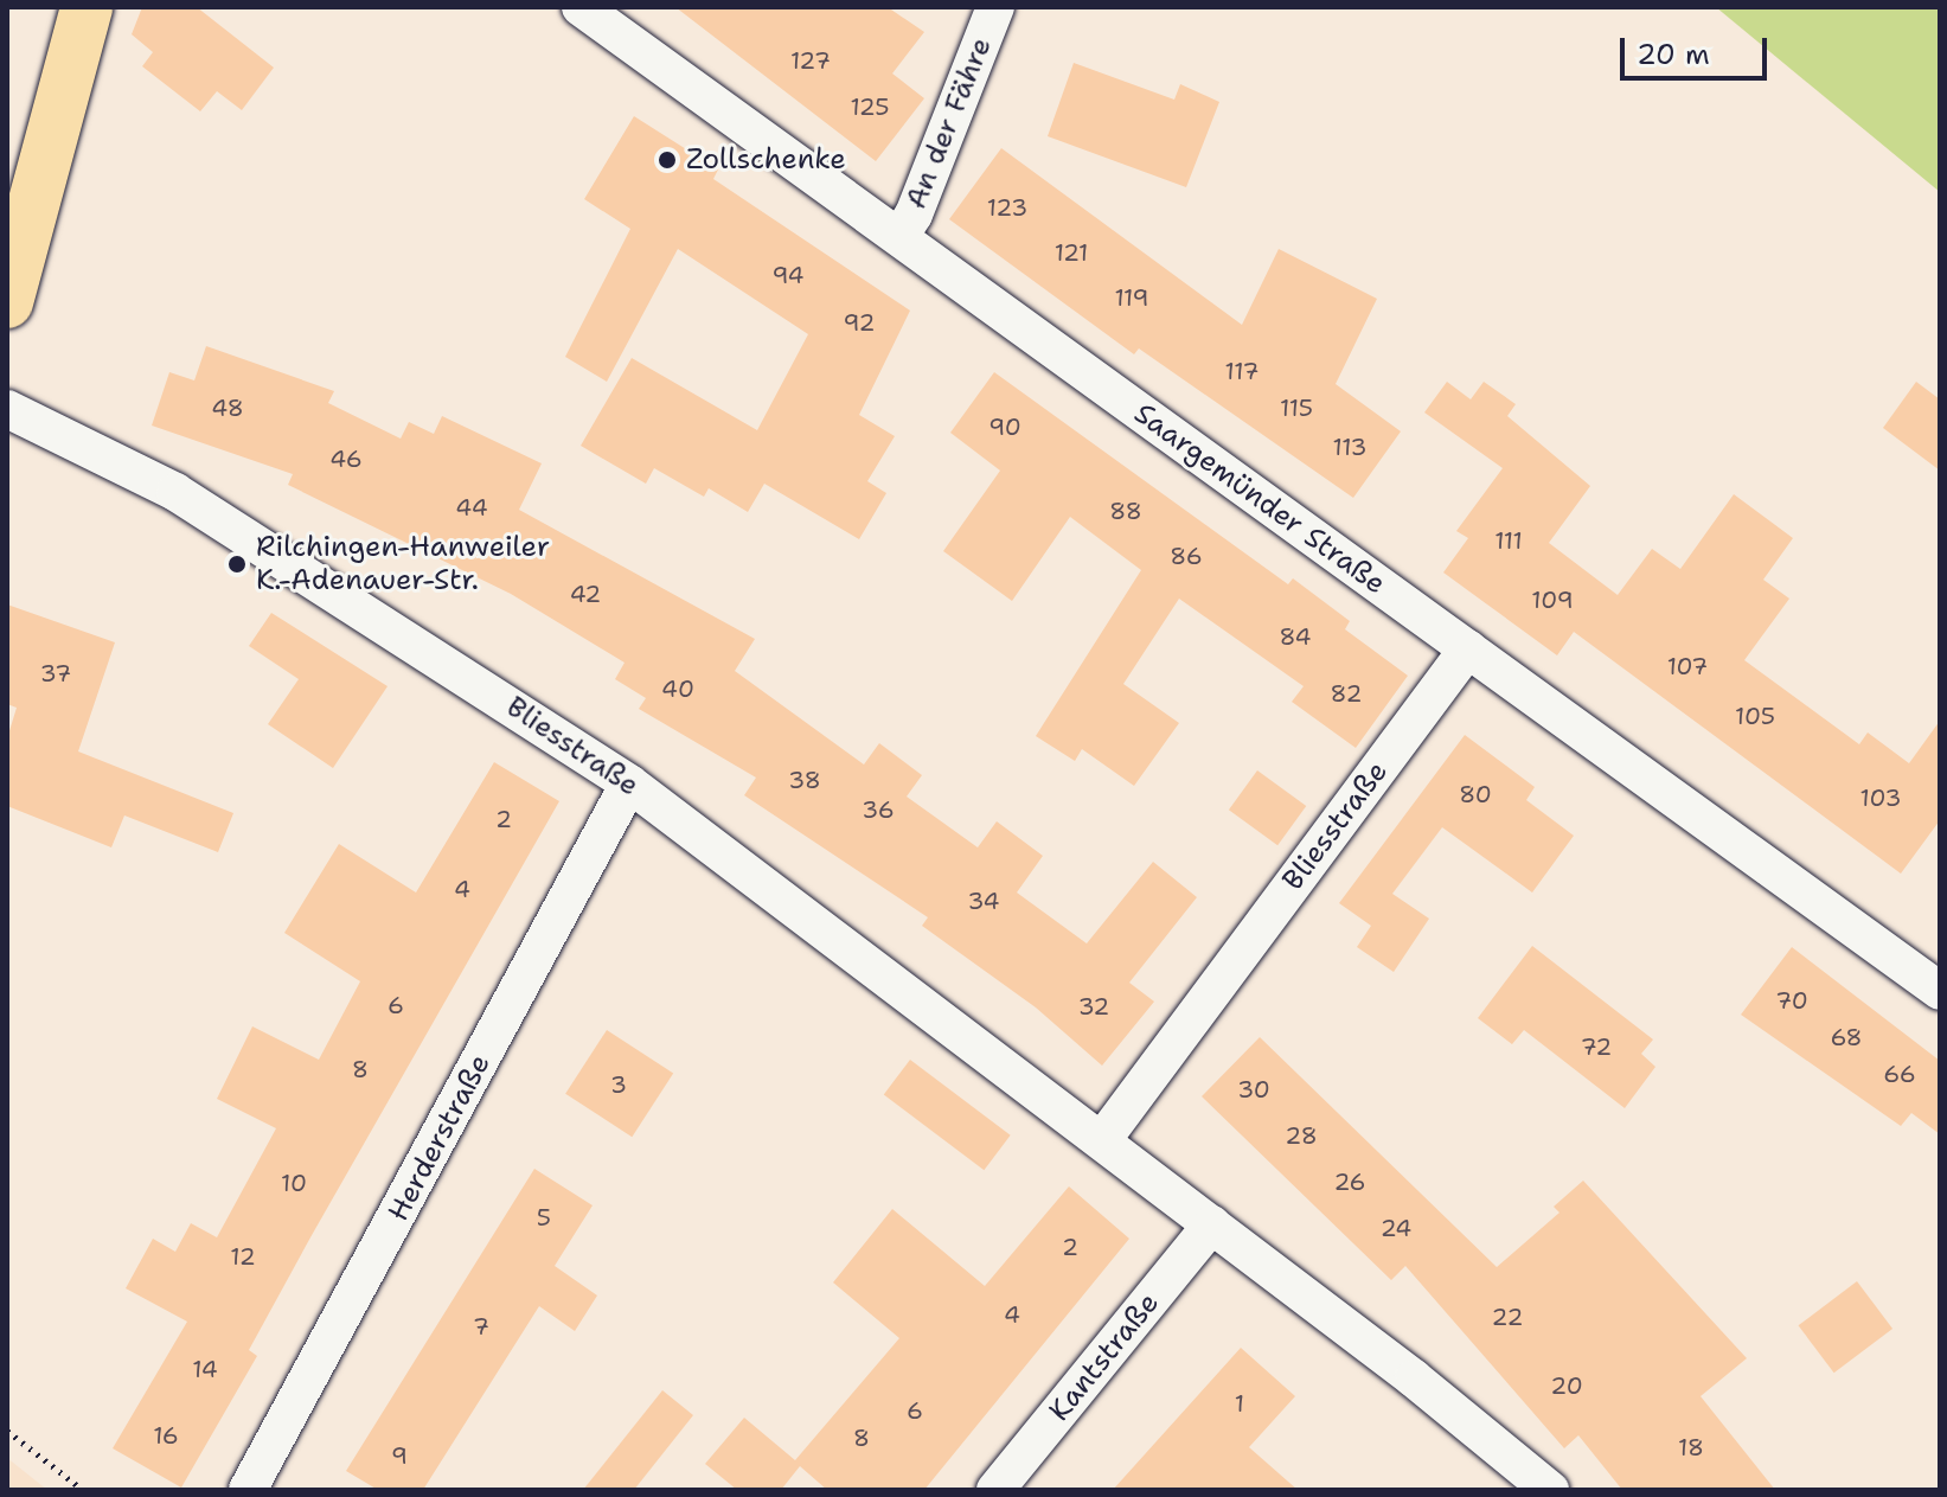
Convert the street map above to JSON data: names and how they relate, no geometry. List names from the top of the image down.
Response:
{
  "streets": {
    "street": [
      "An der Fähre",
      "Saargemünder Straße",
      "Bliesstraße",
      "Herderstraße",
      "Kantstraße"
    ]
  },
  "crossings": [
    ["An der Fähre", "Saargemünder Straße"],
    ["Saargemünder Straße", "Bliesstraße"],
    ["Bliesstraße", "Herderstraße"],
    ["Bliesstraße", "Kantstraße"]
  ],
  "places": ["Zollschenke", "Rilchingen-Hanweiler K.-Adenauer-Str."],
  "house_numbers": [
    "127",
    "125",
    "123",
    "121",
    "94",
    "119",
    "92",
    "117",
    "48",
    "115",
    "90",
    "113",
    "46",
    "44",
    "88",
    "111",
    "86",
    "42",
    "109",
    "84",
    "107",
    "37",
    "40",
    "82",
    "105",
    "38",
    "80",
    "103",
    "36",
    "2",
    "4",
    "34",
    "70",
    "6",
    "32",
    "68",
    "72",
    "8",
    "66",
    "3",
    "30",
    "28",
    "26",
    "10",
    "5",
    "24",
    "2",
    "12",
    "4",
    "22",
    "7",
    "14",
    "20",
    "1",
    "6",
    "16",
    "8",
    "18",
    "9"
  ],
  "scale_bar": "20 m"
}
